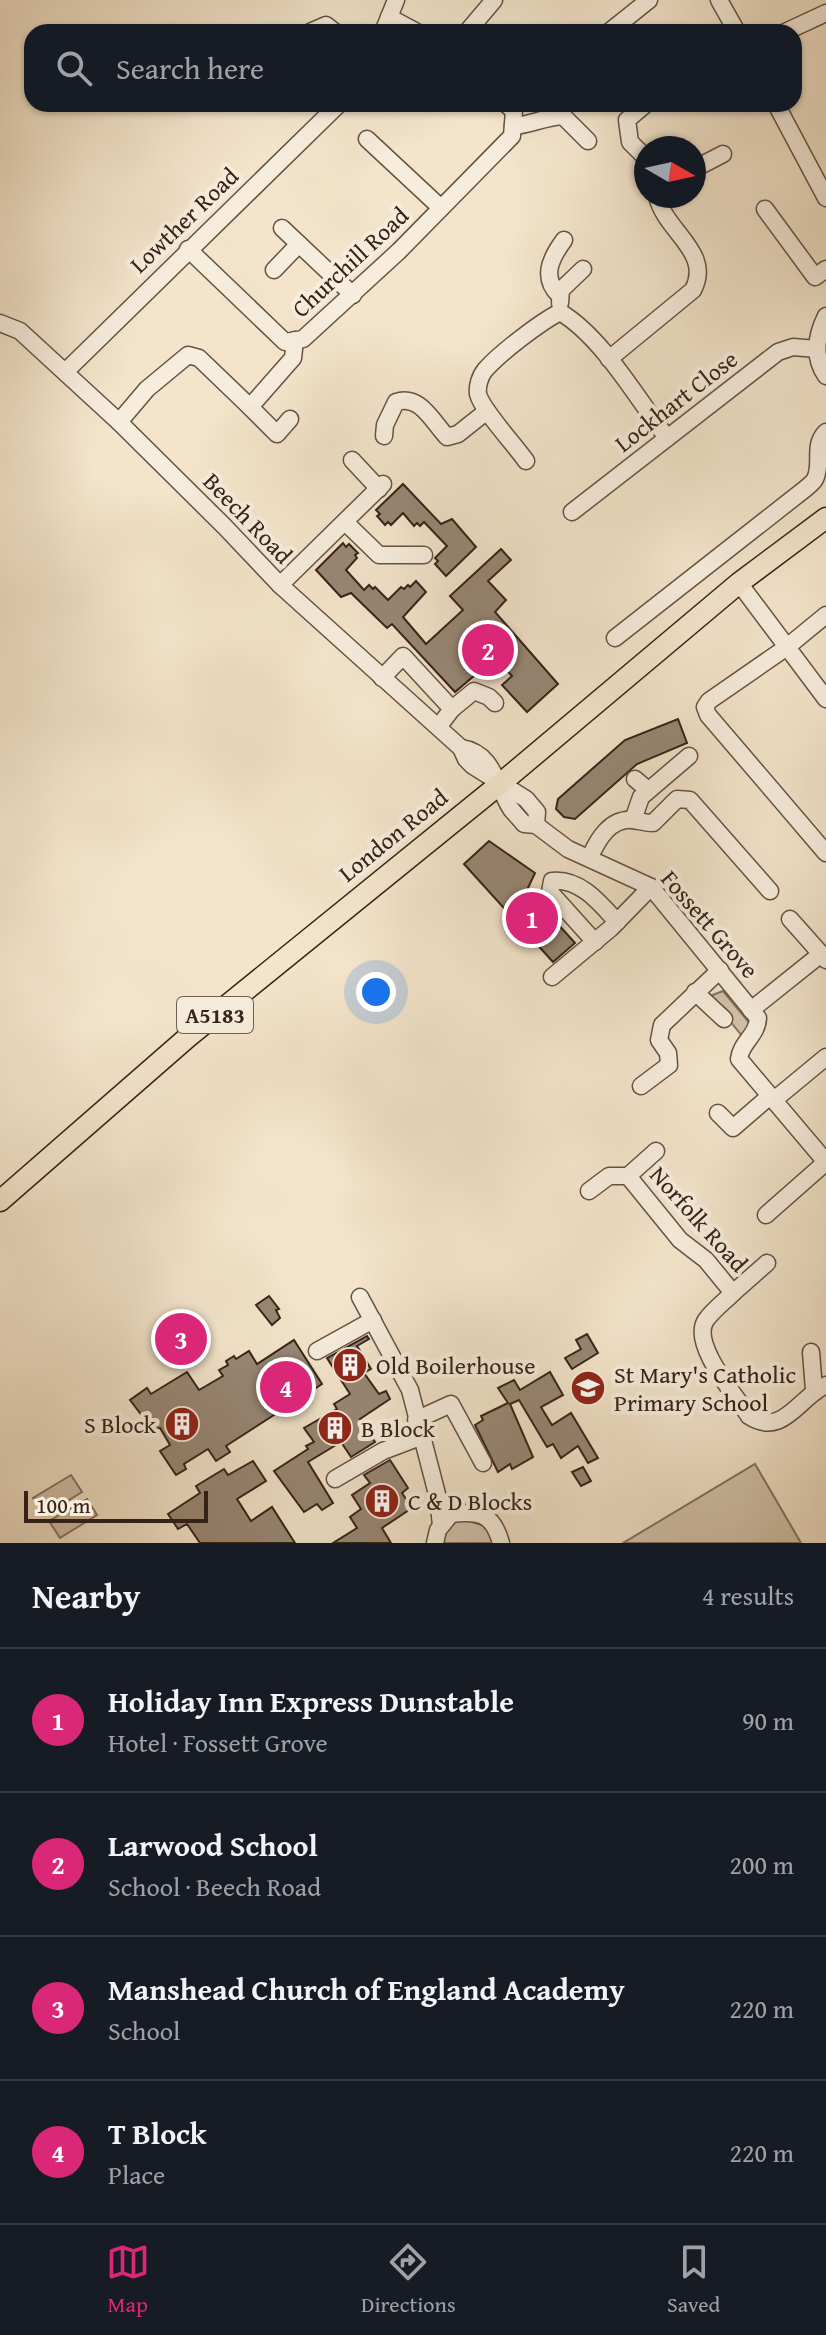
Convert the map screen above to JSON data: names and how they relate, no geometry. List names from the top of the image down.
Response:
{
  "streets": {
    "main road": ["London Road", "A5183"],
    "street": [
      "Lowther Road",
      "Churchill Road",
      "Lockhart Close",
      "Beech Road",
      "Fossett Grove",
      "Norfolk Road"
    ]
  },
  "crossings": [
    ["Lowther Road", "Churchill Road"],
    ["Lowther Road", "Beech Road"],
    ["Beech Road", "London Road"],
    ["Beech Road", "Fossett Grove"],
    ["London Road", "Fossett Grove"]
  ],
  "places": {
    "building": [
      "Old Boilerhouse",
      "S Block",
      "B Block",
      "C & D Blocks"
    ],
    "school or university": ["St Mary's Catholic Primary School"]
  },
  "scale_bar": "100 m",
  "north": "right",
  "page": {
    "search": "Search here",
    "pins": [
      "2",
      "1",
      "3",
      "4"
    ],
    "scale": "100 m",
    "heading": ["Nearby", "4 results"],
    "list": [
      {
        "mark": "1",
        "name": "Holiday Inn Express Dunstable",
        "note": "Hotel · Fossett Grove",
        "value": "90 m"
      },
      {
        "mark": "2",
        "name": "Larwood School",
        "note": "School · Beech Road",
        "value": "200 m"
      },
      {
        "mark": "3",
        "name": "Manshead Church of England Academy",
        "note": "School",
        "value": "220 m"
      },
      {
        "mark": "4",
        "name": "T Block",
        "note": "Place",
        "value": "220 m"
      }
    ],
    "nav": ["Map", "Directions", "Saved"]
  }
}
